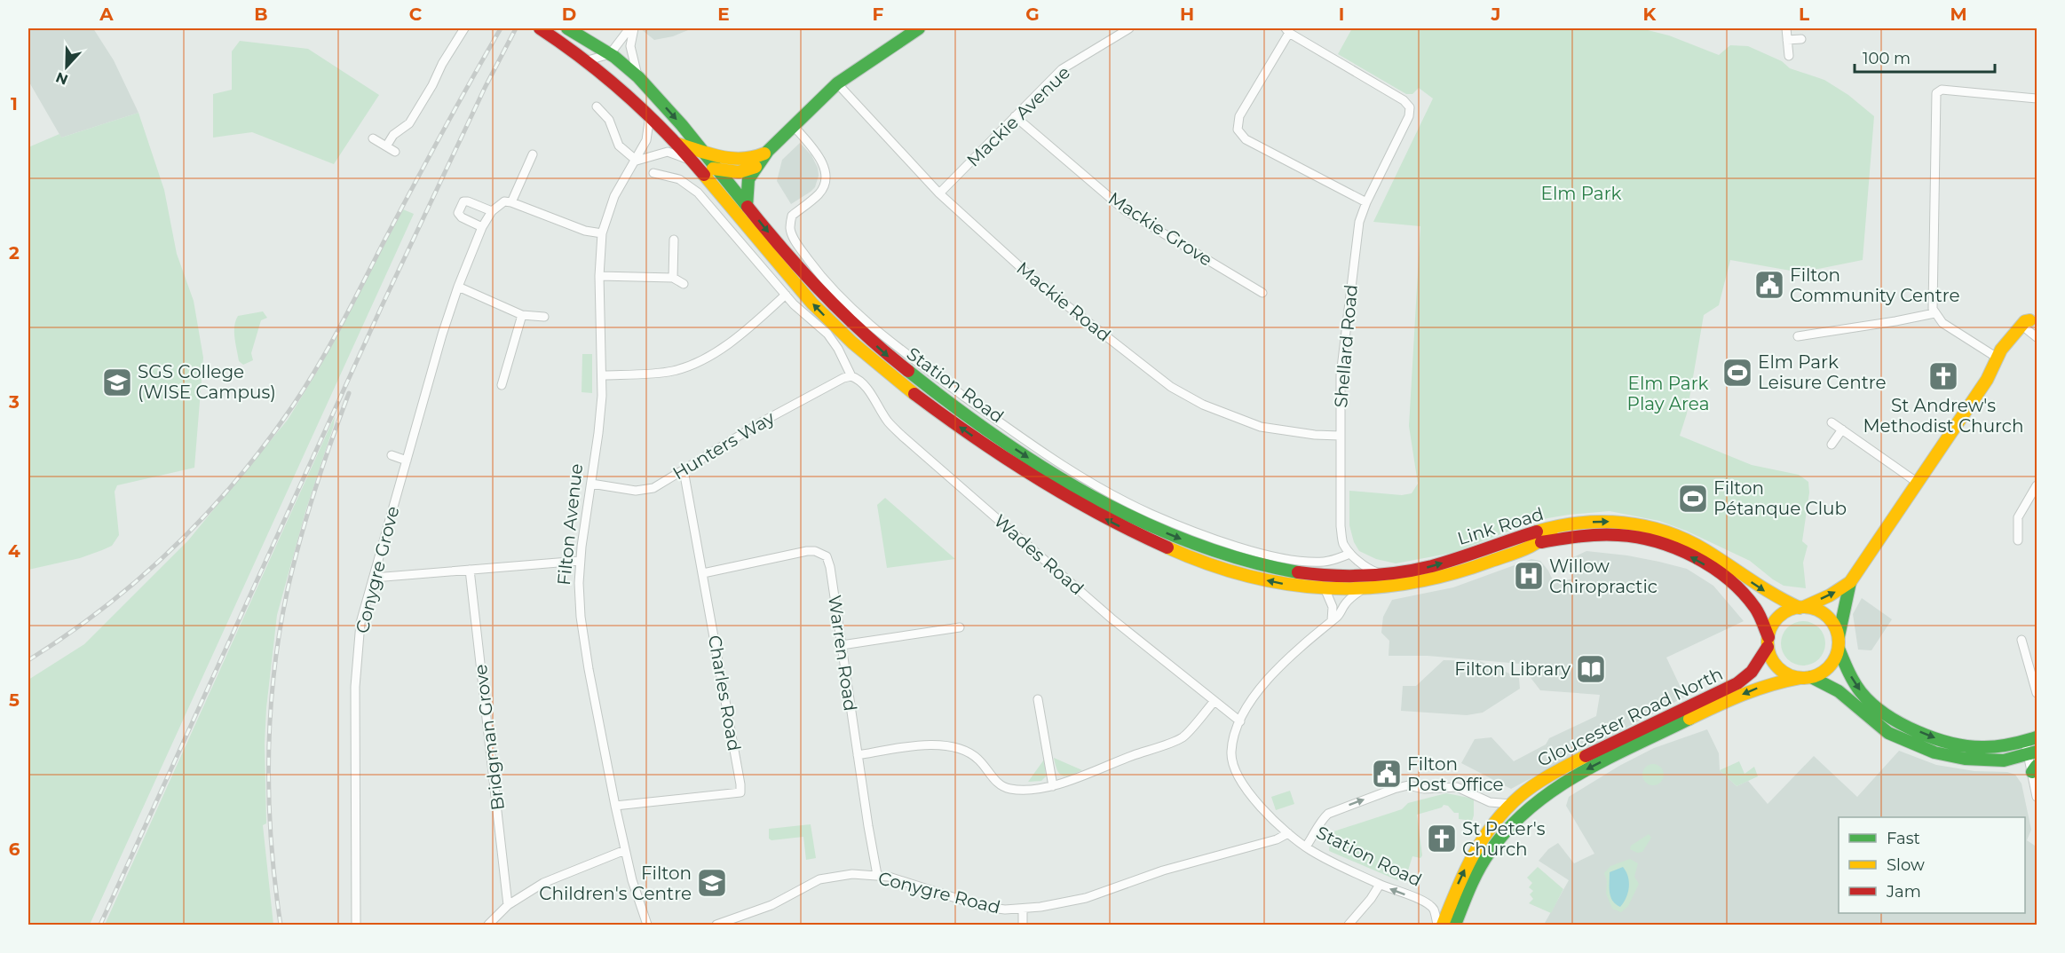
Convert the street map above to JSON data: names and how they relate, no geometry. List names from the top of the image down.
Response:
{
  "streets": {
    "main road": ["Station Road", "Link Road", "Gloucester Road North"],
    "street": [
      "Mackie Avenue",
      "Mackie Grove",
      "Mackie Road",
      "Shellard Road",
      "Hunters Way",
      "Filton Avenue",
      "Wades Road",
      "Conygre Grove",
      "Warren Road",
      "Charles Road",
      "Bridgman Grove",
      "Conygre Road"
    ]
  },
  "crossings": [
    ["Mackie Avenue", "Mackie Grove"],
    ["Mackie Avenue", "Mackie Road"],
    ["Mackie Road", "Shellard Road"],
    ["Shellard Road", "Station Road"],
    ["Station Road", "Filton Avenue"],
    ["Station Road", "Link Road"],
    ["Station Road", "Wades Road"],
    ["Station Road", "Conygre Road"],
    ["Hunters Way", "Filton Avenue"],
    ["Hunters Way", "Wades Road"],
    ["Hunters Way", "Charles Road"],
    ["Filton Avenue", "Charles Road"],
    ["Link Road", "Gloucester Road North"],
    ["Warren Road", "Charles Road"],
    ["Warren Road", "Conygre Road"]
  ],
  "parks": ["Elm Park", "Elm Park Play Area"],
  "places": {
    "public building": ["Filton Community Centre", "Filton Post Office"],
    "sports": ["Elm Park Leisure Centre", "Filton Pétanque Club"],
    "church": ["St Andrew's Methodist Church", "St Peter's Church"],
    "school or university": ["SGS College (WISE Campus)", "Filton Children's Centre"],
    "hospital": ["Willow Chiropractic"],
    "library": ["Filton Library"]
  },
  "legend": ["Fast", "Slow", "Jam"],
  "scale_bar": "100 m",
  "north": "bottom",
  "grid": {
    "columns": [
      "A",
      "B",
      "C",
      "D",
      "E",
      "F",
      "G",
      "H",
      "I",
      "J",
      "K",
      "L",
      "M"
    ],
    "rows": [
      "1",
      "2",
      "3",
      "4",
      "5",
      "6"
    ]
  }
}
